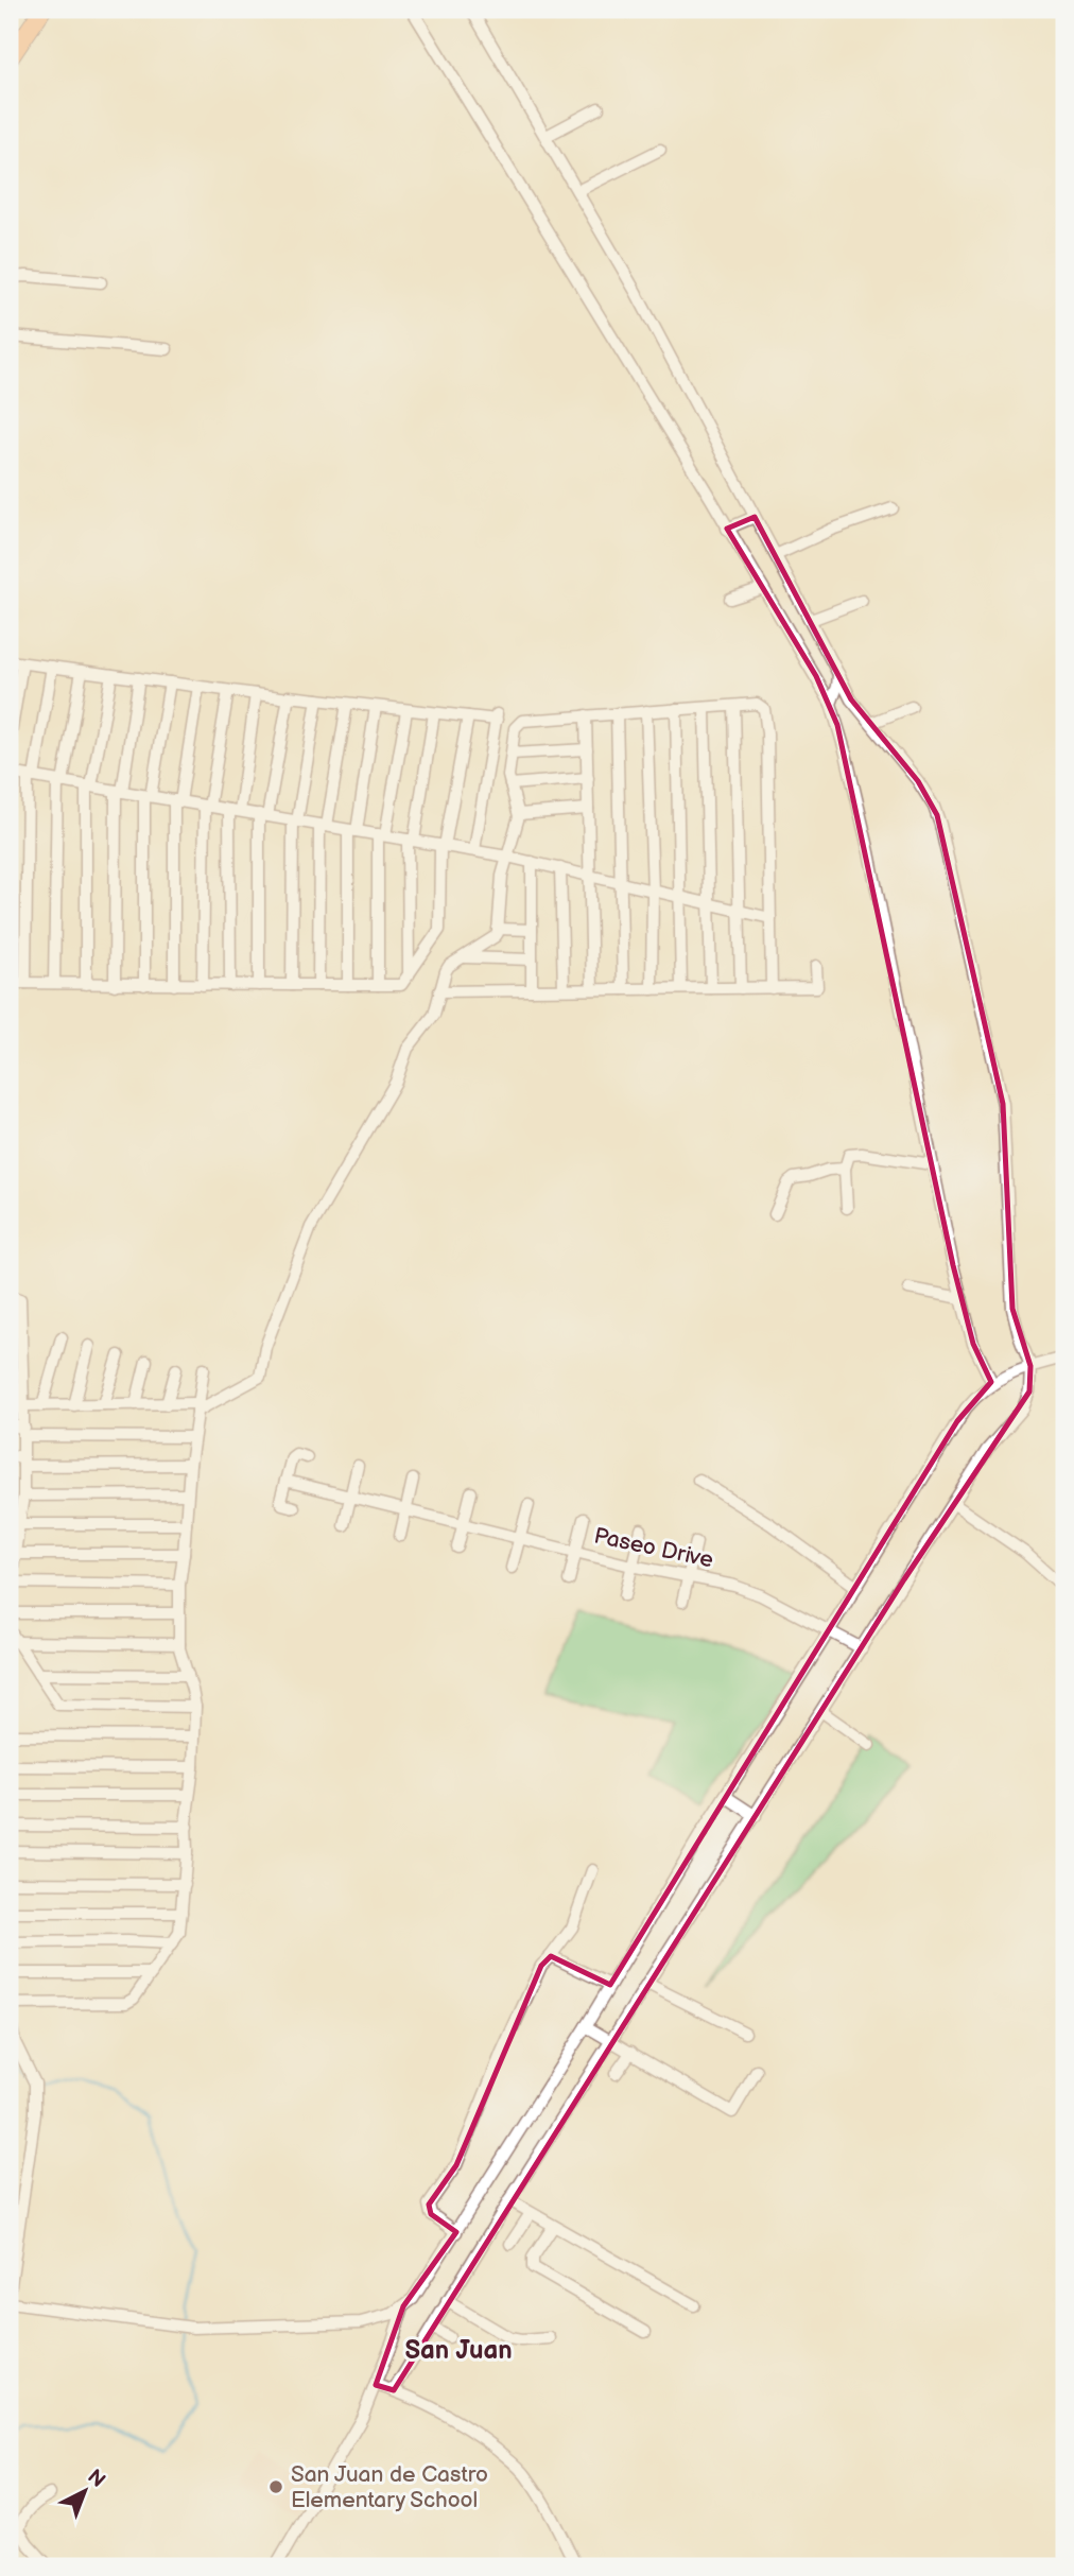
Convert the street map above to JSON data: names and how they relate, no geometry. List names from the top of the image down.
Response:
{
  "streets": {
    "street": ["Paseo Drive"]
  },
  "districts": ["San Juan"],
  "places": ["San Juan de Castro Elementary School"],
  "north": "top right"
}
